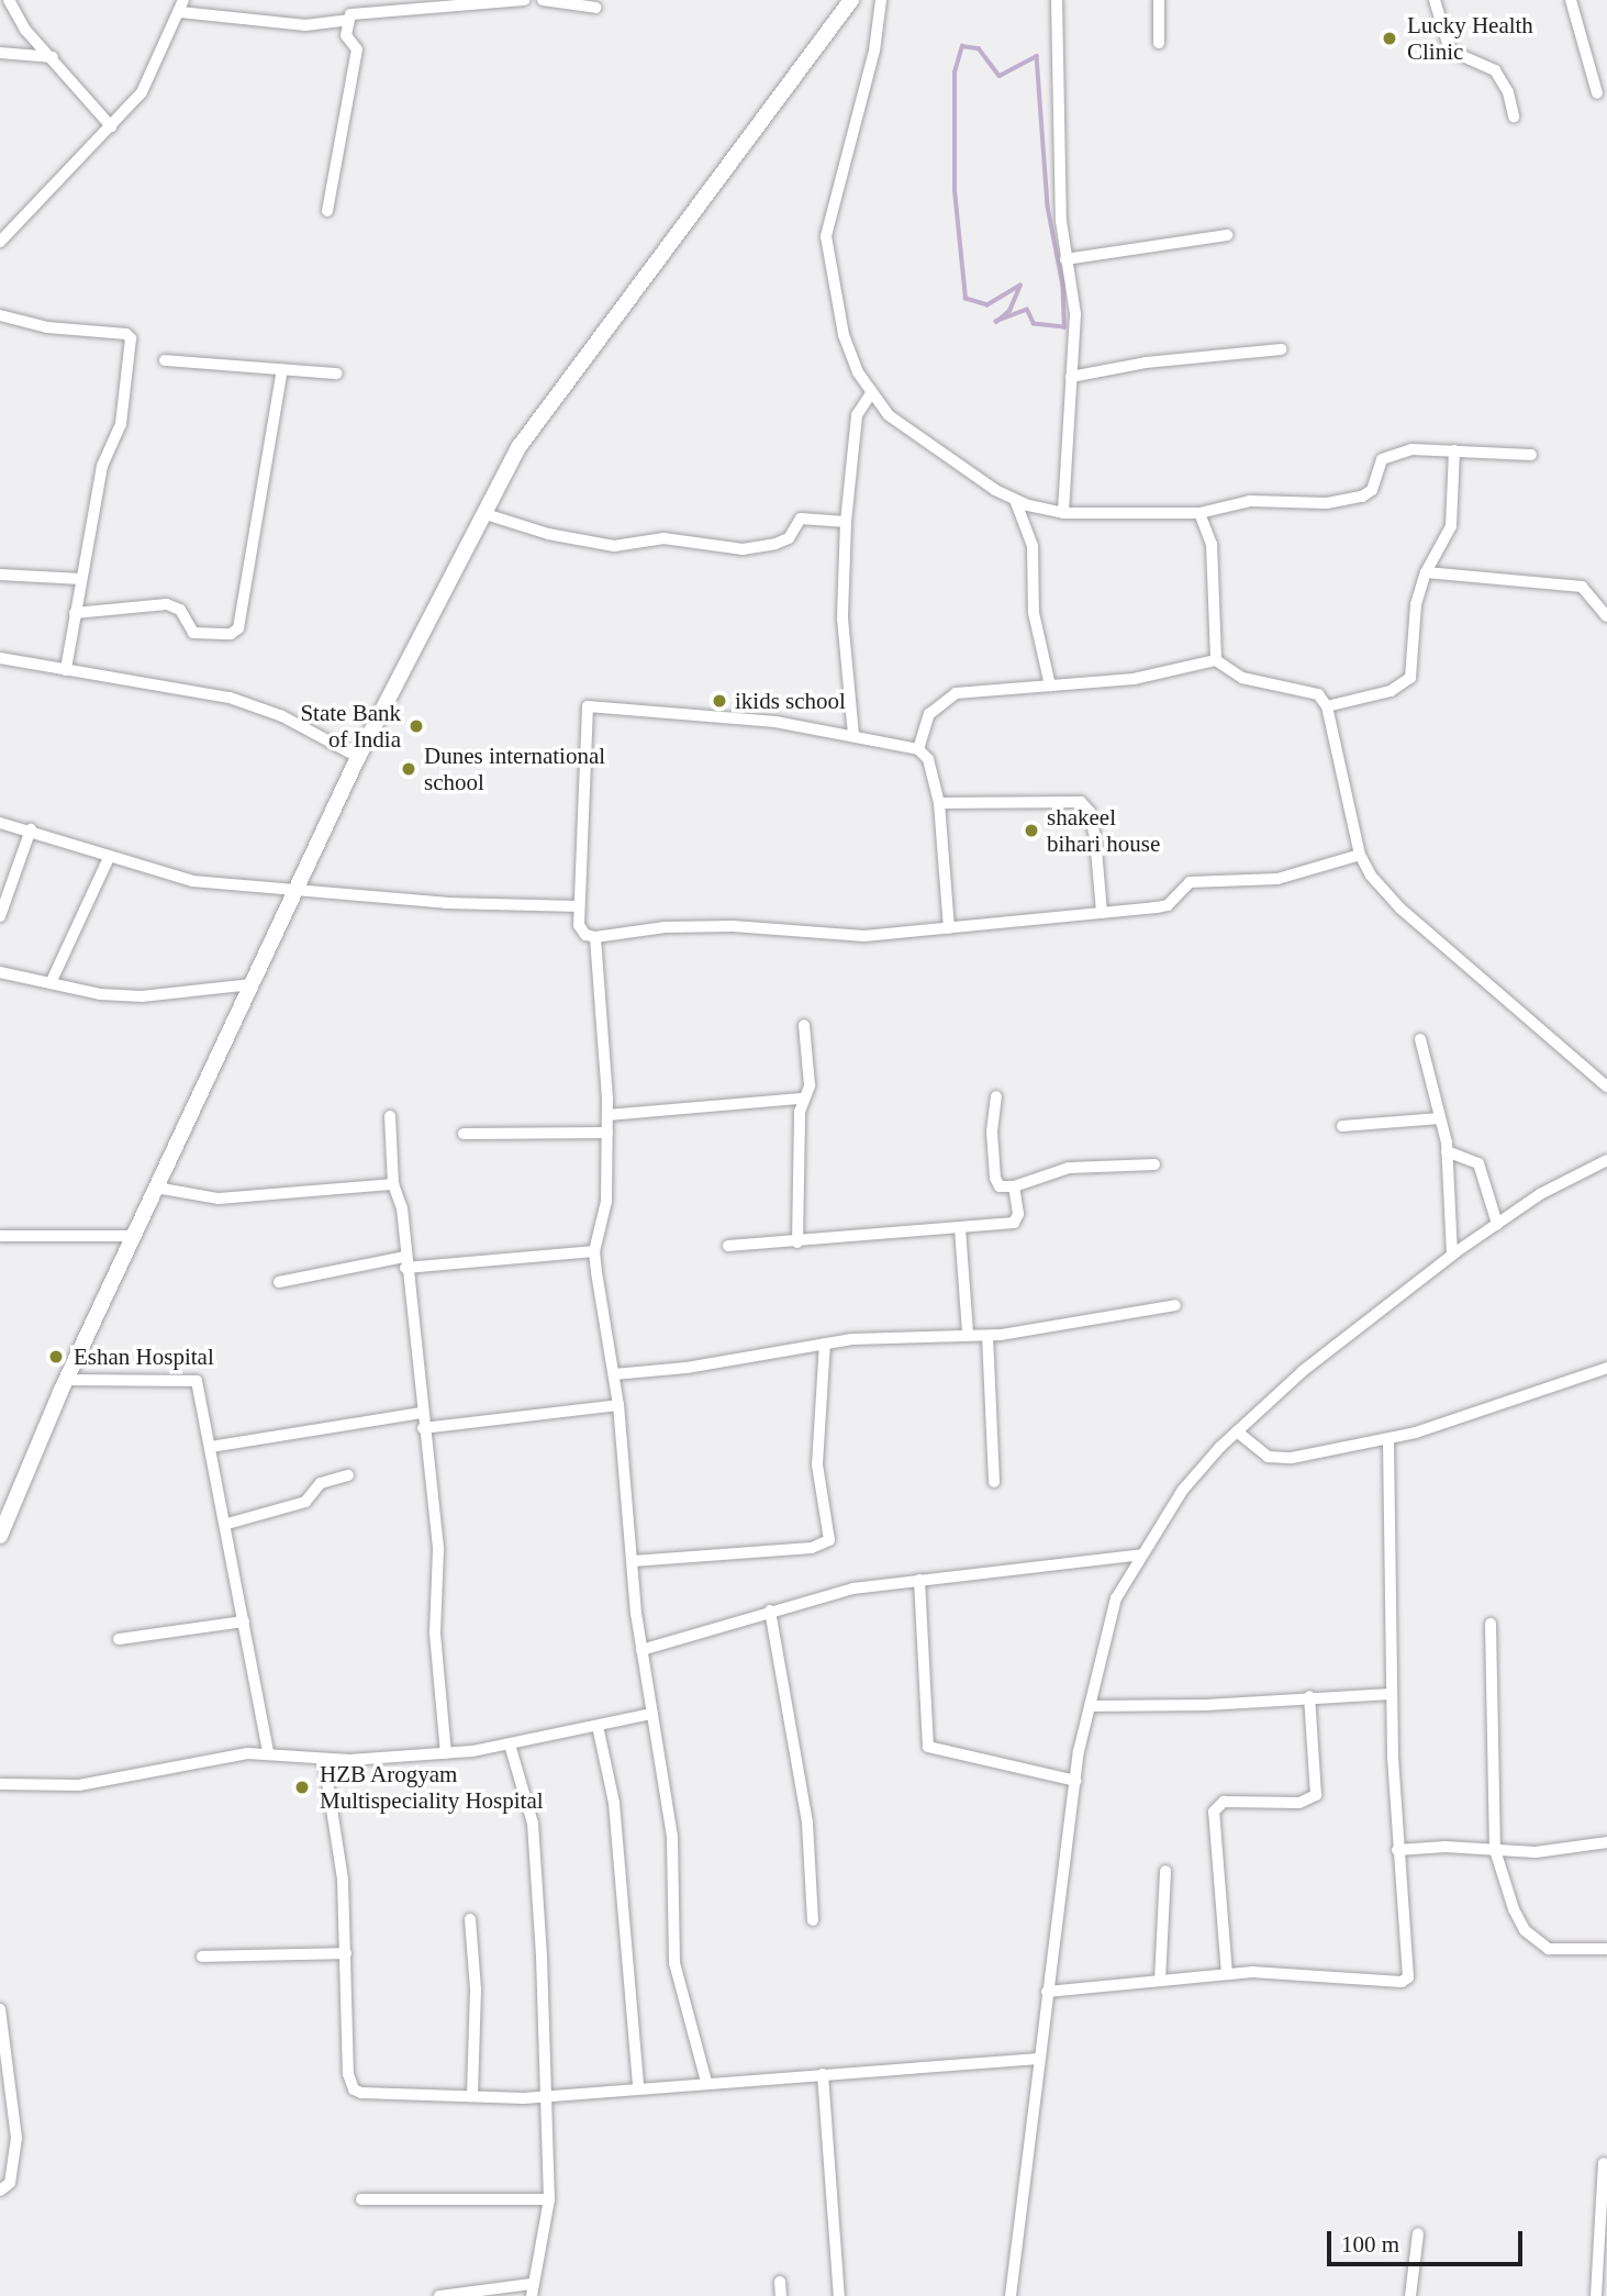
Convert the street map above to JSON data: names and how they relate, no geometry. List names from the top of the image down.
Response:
{
  "places": [
    "Lucky Health Clinic",
    "ikids school",
    "State Bank of India",
    "Dunes international school",
    "shakeel bihari house",
    "Eshan Hospital",
    "HZB Arogyam Multispeciality Hospital"
  ],
  "scale_bar": "100 m"
}
